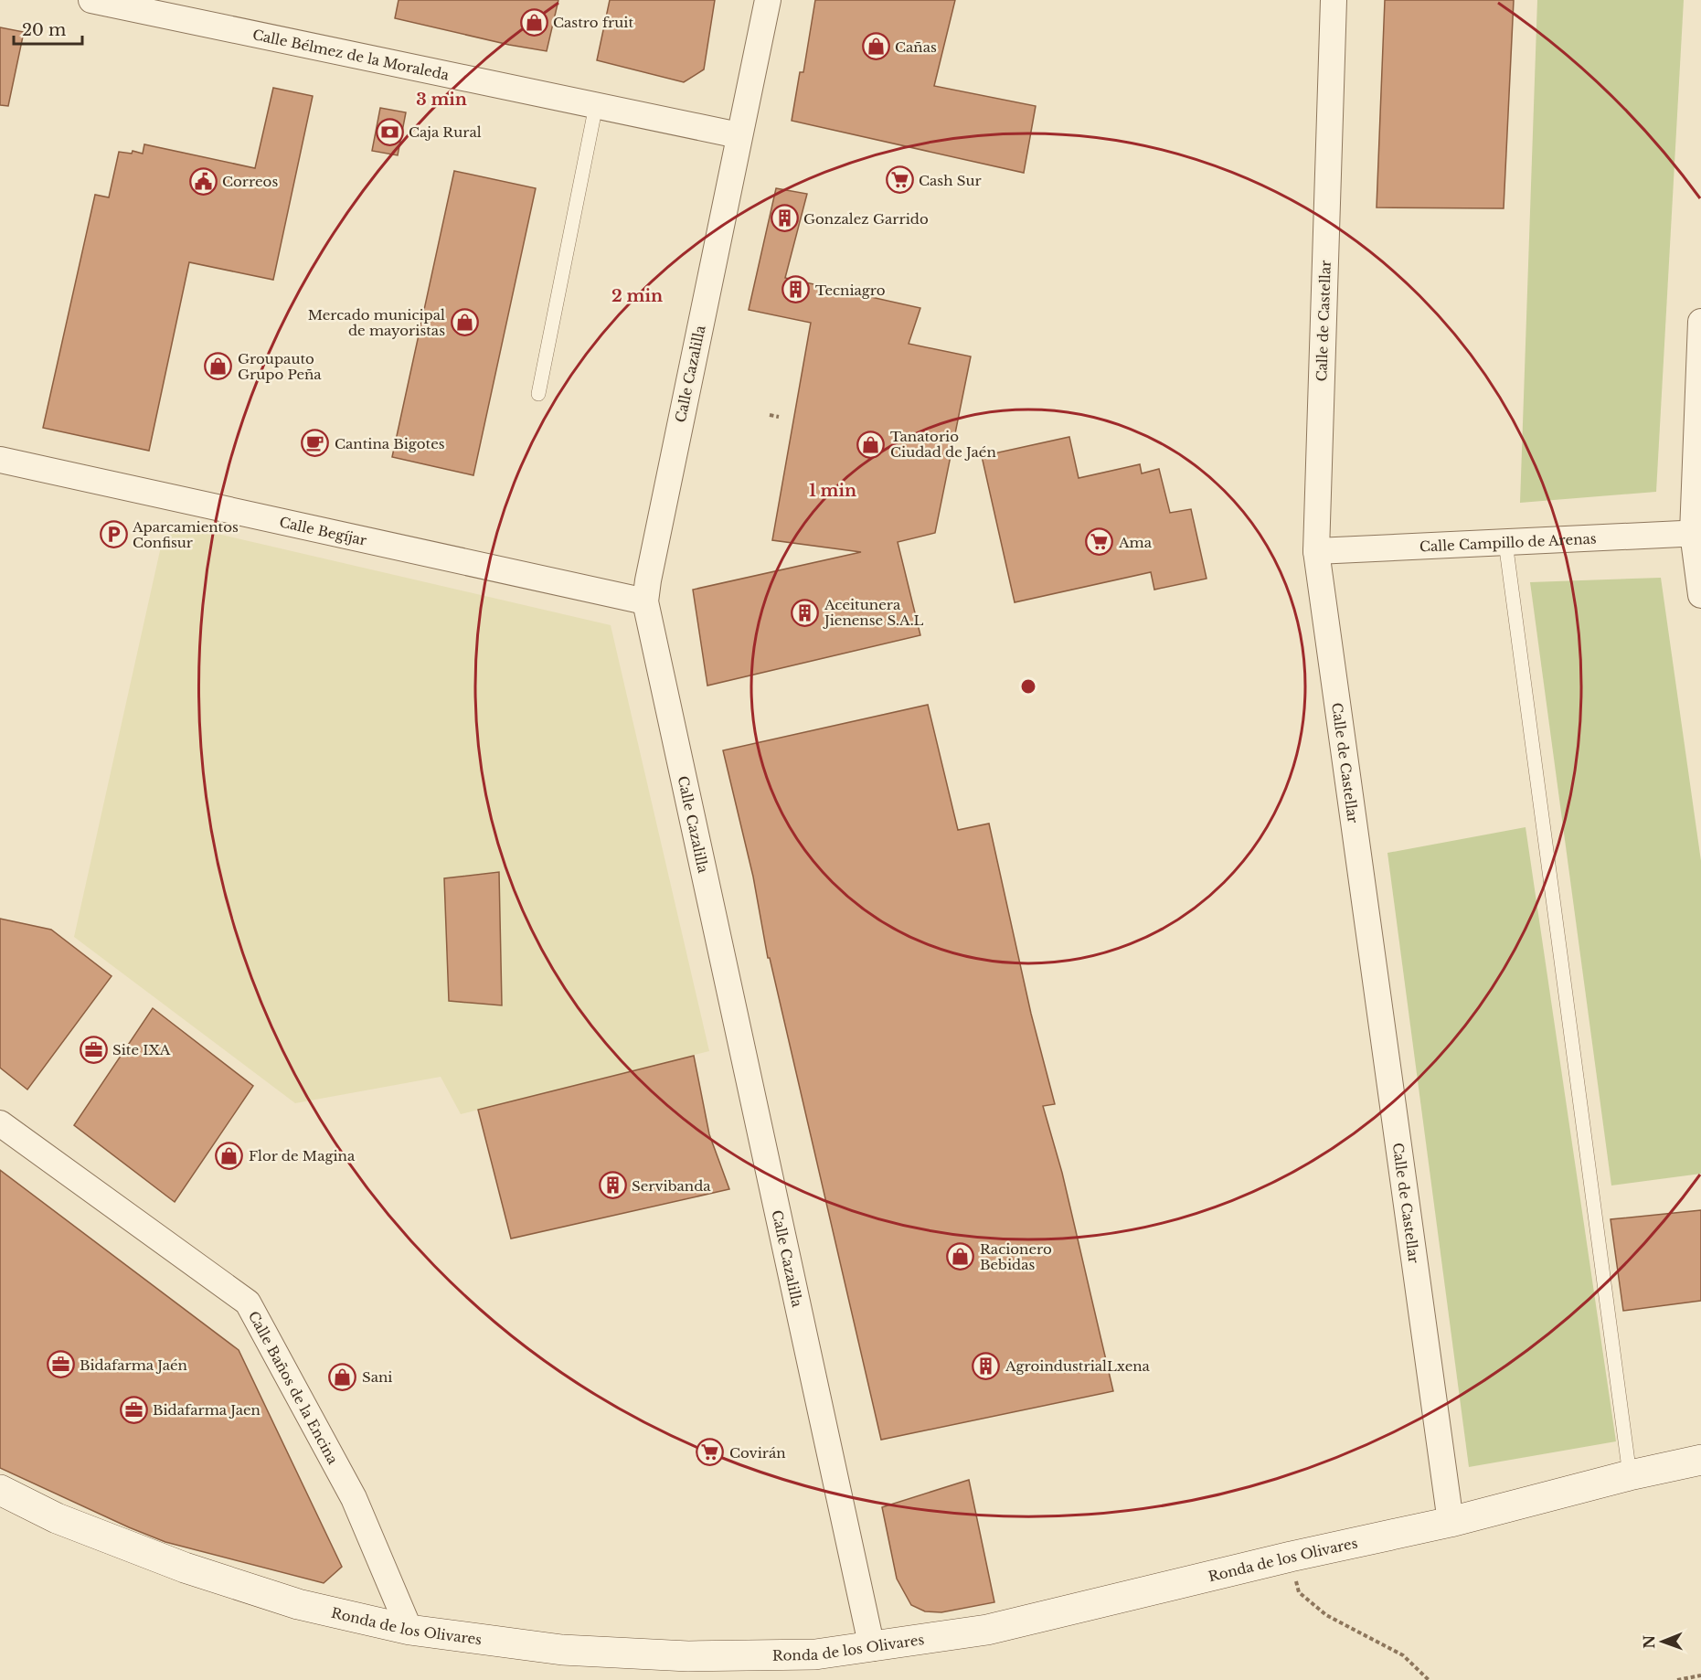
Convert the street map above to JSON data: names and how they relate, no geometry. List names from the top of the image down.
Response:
{
  "streets": {
    "main road": ["Ronda de los Olivares"],
    "street": [
      "Calle Bélmez de la Moraleda",
      "Calle de Castellar",
      "Calle Cazalilla",
      "Calle Begíjar",
      "Calle Campillo de Arenas",
      "Calle Baños de la Encina"
    ]
  },
  "crossings": [
    ["Calle Bélmez de la Moraleda", "Calle Cazalilla"],
    ["Calle de Castellar", "Calle Campillo de Arenas"],
    ["Calle de Castellar", "Ronda de los Olivares"],
    ["Calle Cazalilla", "Calle Begíjar"],
    ["Calle Cazalilla", "Ronda de los Olivares"],
    ["Calle Baños de la Encina", "Ronda de los Olivares"]
  ],
  "places": {
    "shop": [
      "Castro fruit",
      "Cañas",
      "Mercado municipal de mayoristas",
      "Groupauto Grupo Peña",
      "Tanatorio Ciudad de Jaén",
      "Flor de Magina",
      "Racionero Bebidas",
      "Sani"
    ],
    "bank": ["Caja Rural"],
    "supermarket": ["Cash Sur", "Ama", "Covirán"],
    "public building": ["Correos"],
    "building": [
      "Gonzalez Garrido",
      "Tecniagro",
      "Aceitunera Jienense S.A.L",
      "Servibanda",
      "AgroindustrialLxena"
    ],
    "cafe": ["Cantina Bigotes"],
    "parking": ["Aparcamientos Confisur"],
    "office": ["Site IXA", "Bidafarma Jaén", "Bidafarma Jaen"]
  },
  "scale_bar": "20 m",
  "north": "left",
  "rings": ["3 min", "2 min", "1 min"]
}
